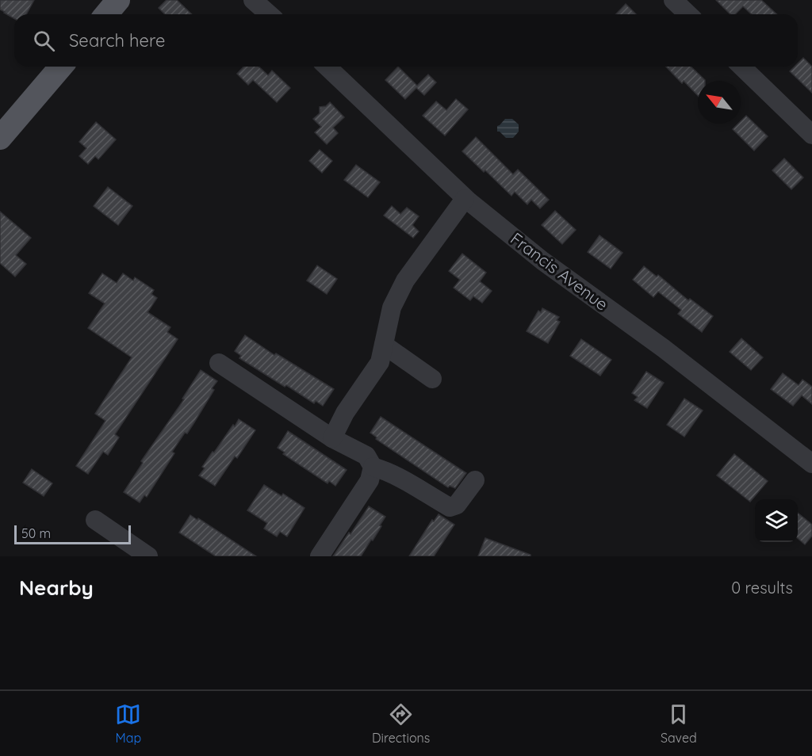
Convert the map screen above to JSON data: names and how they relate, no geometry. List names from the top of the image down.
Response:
{
  "streets": {
    "street": ["Francis Avenue"]
  },
  "scale_bar": "50 m",
  "north": "top left",
  "page": {
    "search": "Search here",
    "scale": "50 m",
    "heading": ["Nearby", "0 results"],
    "nav": ["Map", "Directions", "Saved"]
  }
}
